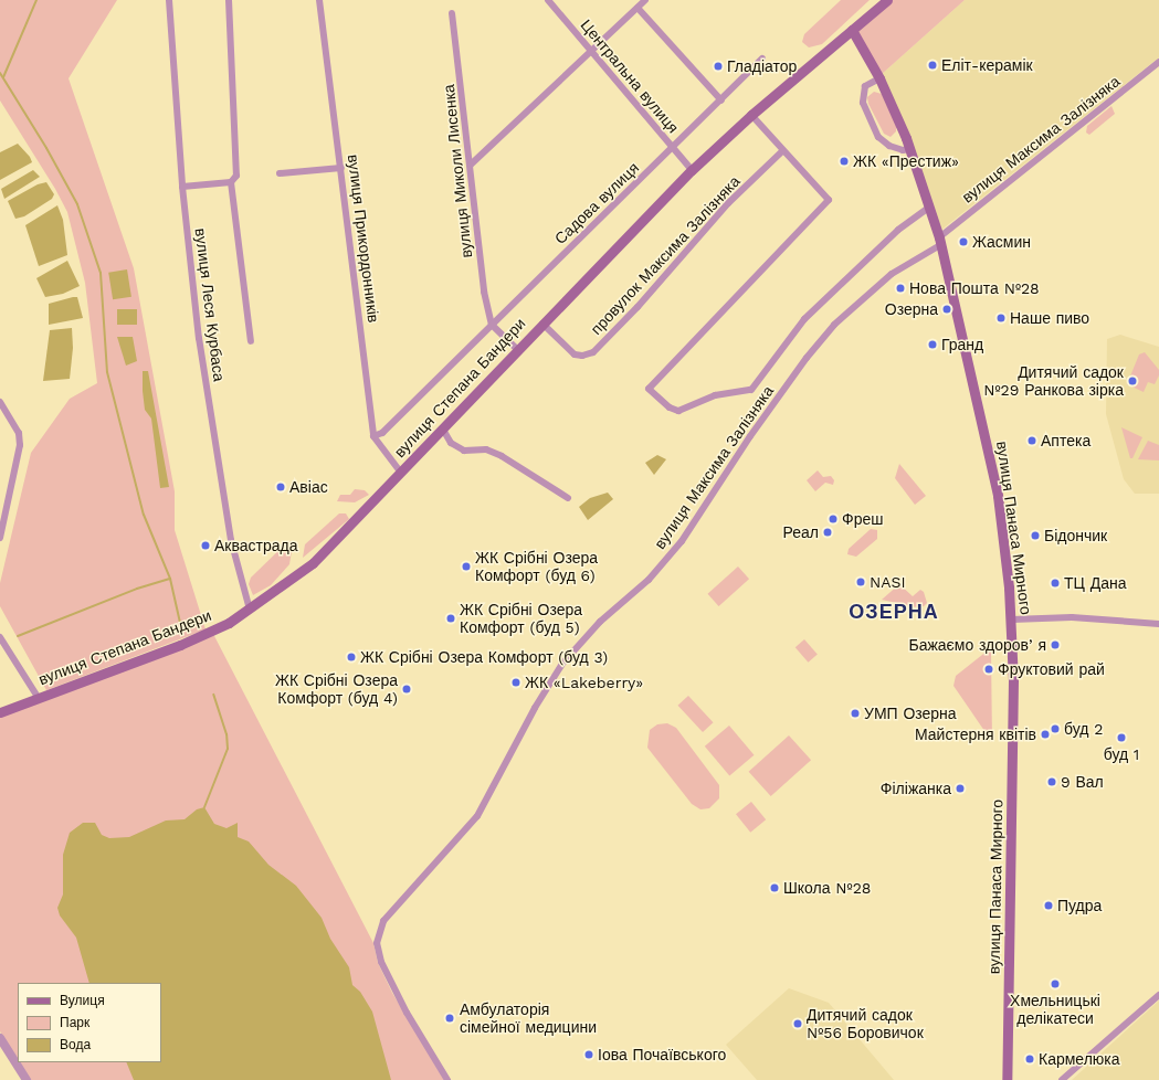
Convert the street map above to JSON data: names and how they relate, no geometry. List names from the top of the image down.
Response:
{
  "streets": {
    "main road": ["вулиця Степана Бандери", "вулиця Панаса Мирного"],
    "street": [
      "Центральна вулиця",
      "вулиця Максима Залізняка",
      "вулиця Миколи Лисенка",
      "Садова вулиця",
      "вулиця Прикордонників",
      "провулок Максима Залізняка",
      "вулиця Леся Курбаса"
    ]
  },
  "crossings": [
    ["Центральна вулиця", "Садова вулиця"],
    ["Центральна вулиця", "вулиця Степана Бандери"],
    ["вулиця Максима Залізняка", "провулок Максима Залізняка"],
    ["вулиця Максима Залізняка", "вулиця Панаса Мирного"],
    ["вулиця Миколи Лисенка", "Садова вулиця"],
    ["Садова вулиця", "вулиця Прикордонників"],
    ["провулок Максима Залізняка", "вулиця Степана Бандери"],
    ["вулиця Леся Курбаса", "вулиця Степана Бандери"],
    ["вулиця Степана Бандери", "вулиця Панаса Мирного"]
  ],
  "districts": ["ОЗЕРНА"],
  "places": [
    "Еліт-керамік",
    "Гладіатор",
    "ЖК «Престиж»",
    "Жасмин",
    "Нова Пошта №28",
    "Озерна",
    "Наше пиво",
    "Гранд",
    "Дитячий садок №29 Ранкова зірка",
    "Аптека",
    "Авіас",
    "Фреш",
    "Реал",
    "Бідончик",
    "Аквастрада",
    "ЖК Срібні Озера Комфорт (буд 6)",
    "NASI",
    "ТЦ Дана",
    "ЖК Срібні Озера Комфорт (буд 5)",
    "Бажаємо здоровʼя",
    "ЖК Срібні Озера Комфорт (буд 3)",
    "Фруктовий рай",
    "ЖК «Lakeberry»",
    "ЖК Срібні Озера Комфорт (буд 4)",
    "УМП Озерна",
    "буд 2",
    "Майстерня квітів",
    "буд 1",
    "9 Вал",
    "Філіжанка",
    "Школа №28",
    "Пудра",
    "Хмельницькі делікатеси",
    "Амбулаторія сімейної медицини",
    "Дитячий садок №56 Боровичок",
    "Іова Почаївського",
    "Кармелюка"
  ],
  "legend": ["Вулиця", "Парк", "Вода"]
}
